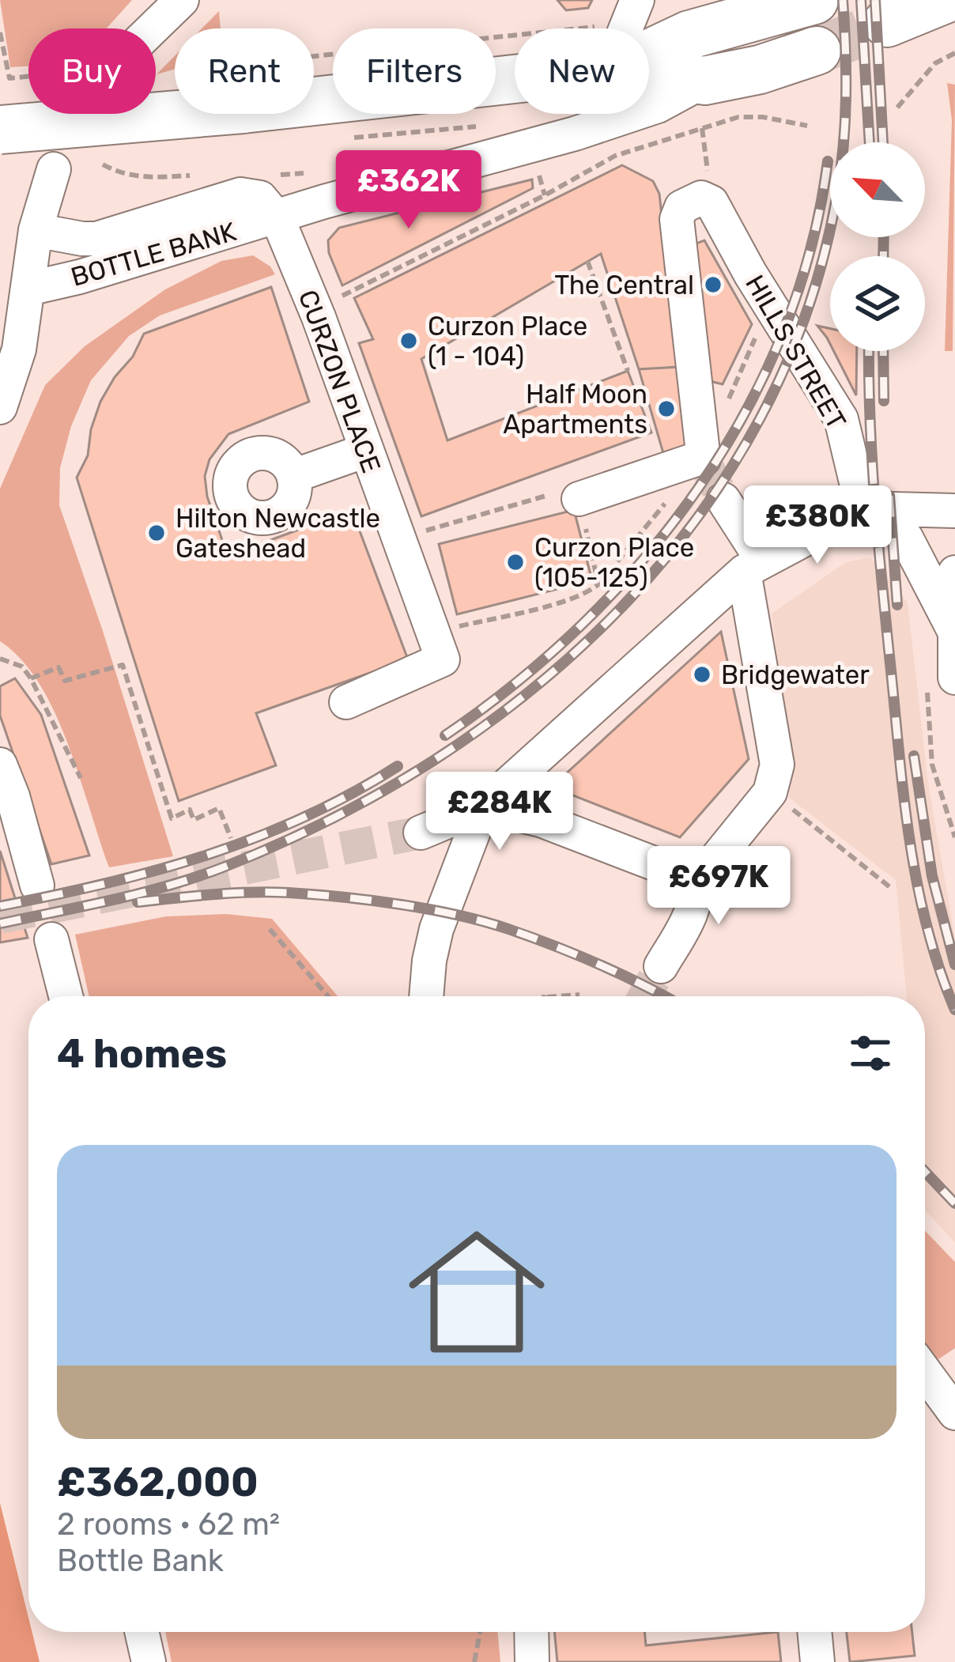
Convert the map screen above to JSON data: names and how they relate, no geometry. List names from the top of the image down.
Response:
{
  "streets": {
    "street": ["BOTTLE BANK", "HILLS STREET", "CURZON PLACE"]
  },
  "crossings": [
    ["BOTTLE BANK", "CURZON PLACE"]
  ],
  "places": [
    "The Central",
    "Curzon Place (1 - 104)",
    "Half Moon Apartments",
    "Hilton Newcastle Gateshead",
    "Curzon Place (105-125)",
    "Bridgewater"
  ],
  "north": "top left",
  "page": {
    "chip": [
      "Buy",
      "Rent",
      "Filters",
      "New"
    ],
    "price": [
      "£362K",
      "£380K",
      "£284K",
      "£697K"
    ],
    "heading": "4 homes",
    "list": [
      {
        "name": "£362,000",
        "note": "2 rooms · 62 m² · Bottle Bank"
      }
    ]
  }
}
